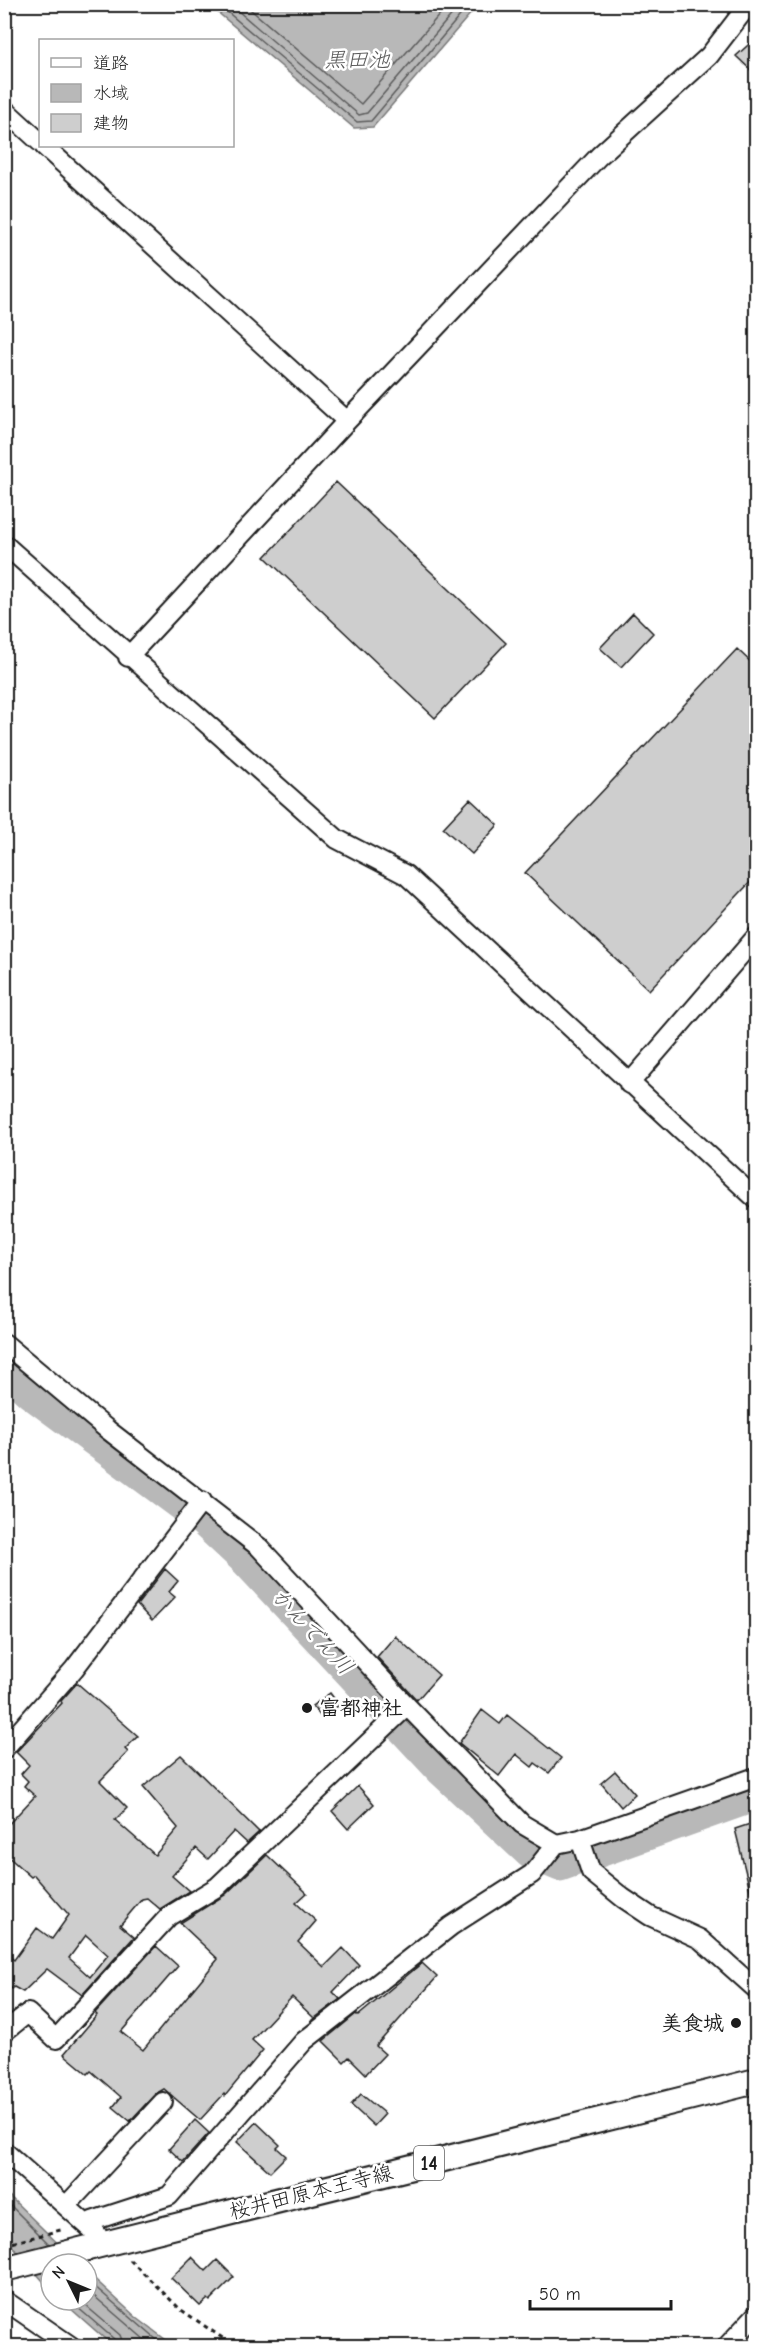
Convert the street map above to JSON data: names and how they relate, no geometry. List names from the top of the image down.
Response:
{
  "streets": {
    "main road": ["14", "桜井田原本王寺線"]
  },
  "water": ["黒田池", "かんでん川"],
  "places": ["富都神社", "美食城"],
  "legend": ["道路", "水域", "建物"],
  "scale_bar": "50 m",
  "north": "top left"
}
